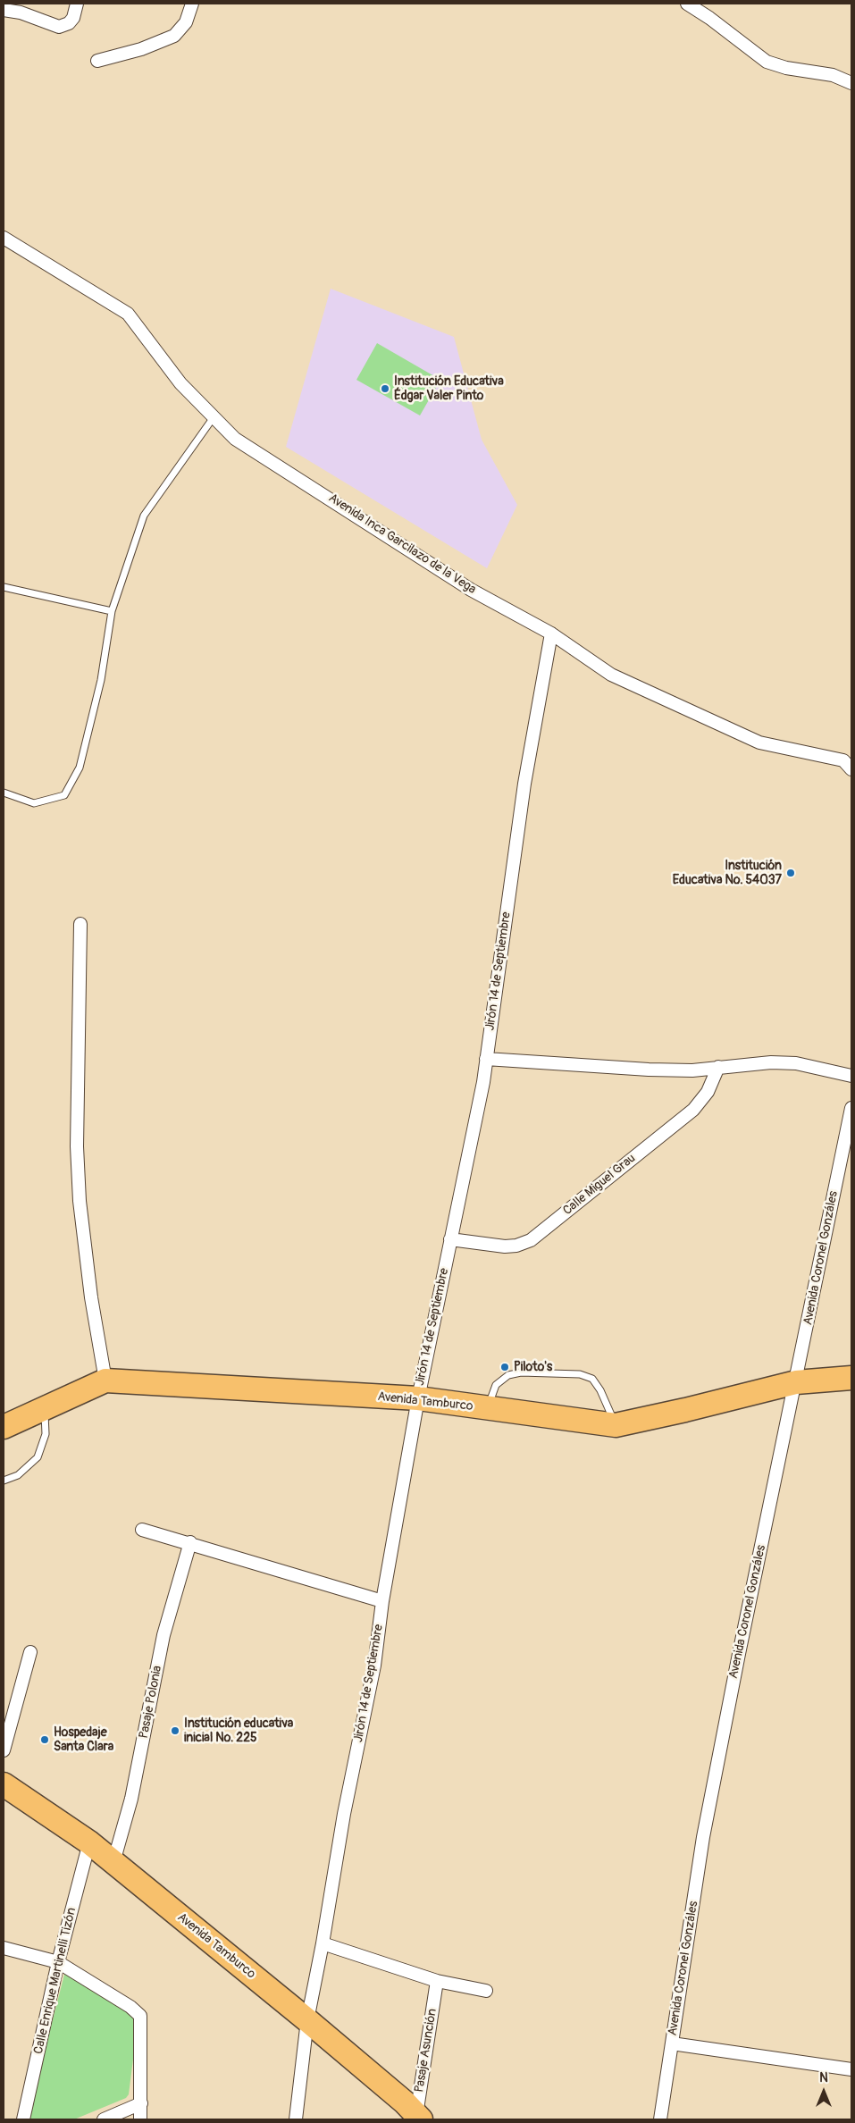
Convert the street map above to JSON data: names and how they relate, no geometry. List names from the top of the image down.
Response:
{
  "streets": {
    "highway": ["Avenida Tamburco"],
    "street": [
      "Avenida Inca Garcilazo de la Vega",
      "Jirón 14 de Septiembre",
      "Calle Miguel Grau",
      "Avenida Coronel Gonzáles",
      "Pasaje Polonia",
      "Calle Enrique Martinelli Tizón",
      "Pasaje Asunción"
    ]
  },
  "crossings": [
    ["Avenida Inca Garcilazo de la Vega", "Jirón 14 de Septiembre"],
    ["Jirón 14 de Septiembre", "Calle Miguel Grau"],
    ["Jirón 14 de Septiembre", "Avenida Tamburco"],
    ["Avenida Coronel Gonzáles", "Avenida Tamburco"],
    ["Avenida Tamburco", "Pasaje Polonia"],
    ["Avenida Tamburco", "Calle Enrique Martinelli Tizón"],
    ["Avenida Tamburco", "Pasaje Asunción"]
  ],
  "places": [
    "Institución Educativa Édgar Valer Pinto",
    "Institución Educativa No. 54037",
    "Piloto's",
    "Institución educativa inicial No. 225",
    "Hospedaje Santa Clara"
  ],
  "north": "top"
}
